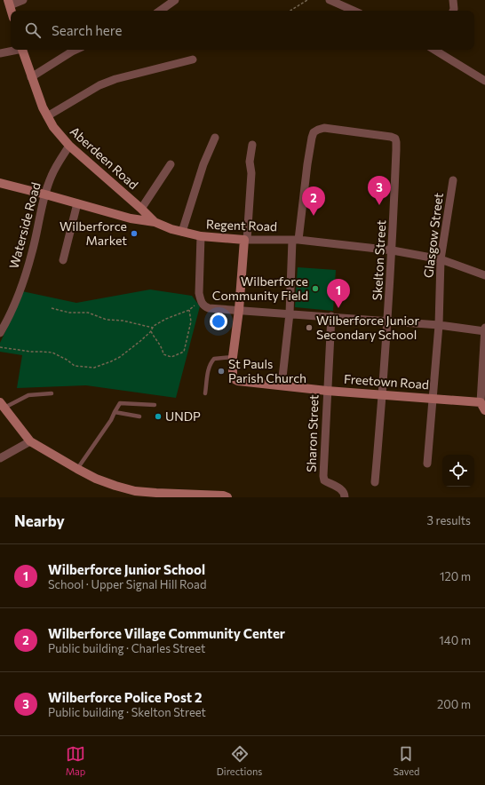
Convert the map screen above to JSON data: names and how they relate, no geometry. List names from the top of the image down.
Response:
{
  "streets": {
    "street": [
      "Aberdeen Road",
      "Waterside Road",
      "Regent Road",
      "Glasgow Street",
      "Skelton Street",
      "Freetown Road",
      "Sharon Street"
    ]
  },
  "crossings": [
    ["Aberdeen Road", "Waterside Road"],
    ["Aberdeen Road", "Regent Road"],
    ["Waterside Road", "Regent Road"],
    ["Regent Road", "Glasgow Street"],
    ["Regent Road", "Skelton Street"],
    ["Glasgow Street", "Freetown Road"],
    ["Skelton Street", "Freetown Road"],
    ["Freetown Road", "Sharon Street"]
  ],
  "places": [
    "Wilberforce Market",
    "Wilberforce Community Field",
    "Wilberforce Junior Secondary School",
    "St Pauls Parish Church",
    "UNDP"
  ],
  "page": {
    "search": "Search here",
    "pins": ["3", "2", "1"],
    "heading": ["Nearby", "3 results"],
    "list": [
      {
        "mark": "1",
        "name": "Wilberforce Junior School",
        "note": "School · Upper Signal Hill Road",
        "value": "120 m"
      },
      {
        "mark": "2",
        "name": "Wilberforce Village Community Center",
        "note": "Public building · Charles Street",
        "value": "140 m"
      },
      {
        "mark": "3",
        "name": "Wilberforce Police Post 2",
        "note": "Public building · Skelton Street",
        "value": "200 m"
      }
    ],
    "nav": ["Map", "Directions", "Saved"]
  }
}
